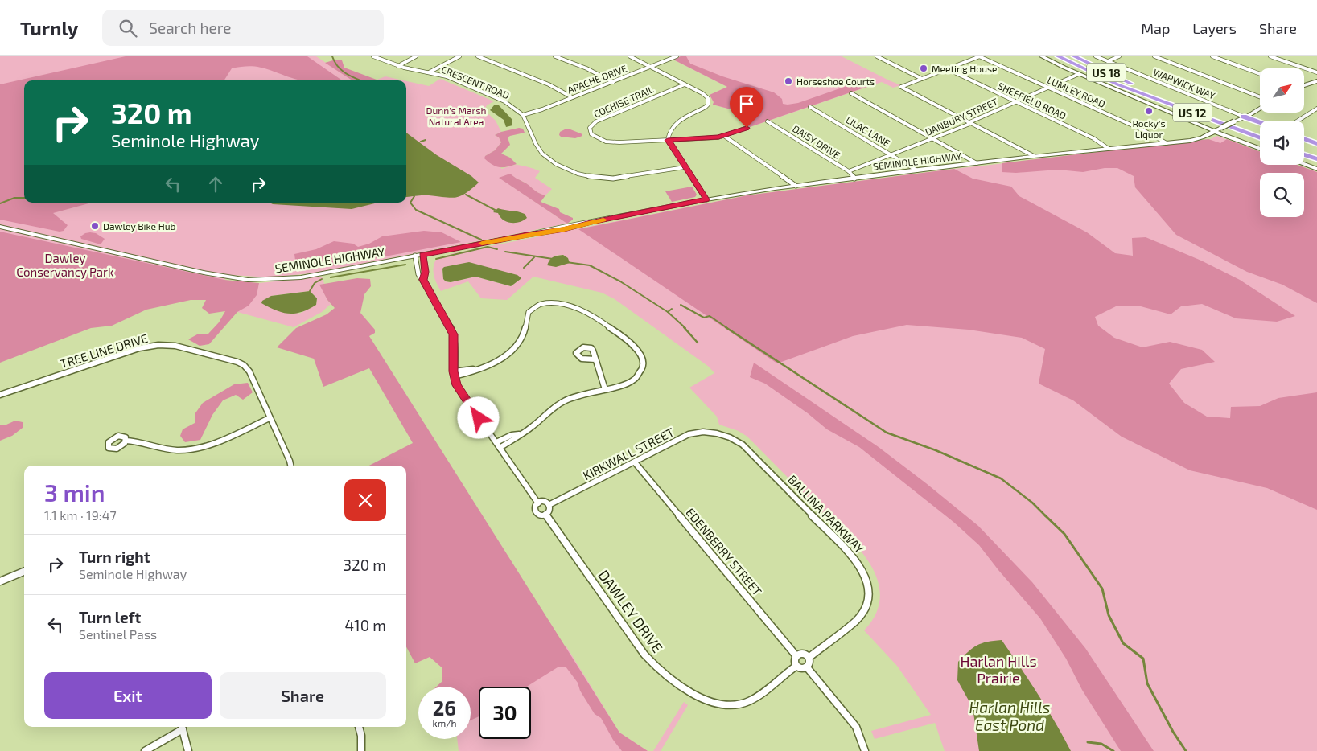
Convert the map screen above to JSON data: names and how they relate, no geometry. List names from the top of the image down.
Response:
{
  "streets": {
    "highway": ["US 18", "US 12"],
    "street": [
      "APACHE DRIVE",
      "CRESCENT ROAD",
      "WARWICK WAY",
      "LUMLEY ROAD",
      "SHEFFIELD ROAD",
      "COCHISE TRAIL",
      "DANBURY STREET",
      "LILAC LANE",
      "DAISY DRIVE",
      "SEMINOLE HIGHWAY",
      "TREE LINE DRIVE",
      "KIRKWALL STREET",
      "BALLINA PARKWAY",
      "EDENBERRY STREET",
      "DAWLEY DRIVE"
    ]
  },
  "crossings": [
    ["US 18", "US 12"],
    ["APACHE DRIVE", "CRESCENT ROAD"],
    ["WARWICK WAY", "SEMINOLE HIGHWAY"],
    ["LUMLEY ROAD", "DANBURY STREET"],
    ["LUMLEY ROAD", "SEMINOLE HIGHWAY"],
    ["SHEFFIELD ROAD", "DANBURY STREET"],
    ["SHEFFIELD ROAD", "SEMINOLE HIGHWAY"],
    ["DANBURY STREET", "LILAC LANE"],
    ["DANBURY STREET", "DAISY DRIVE"],
    ["LILAC LANE", "SEMINOLE HIGHWAY"],
    ["DAISY DRIVE", "SEMINOLE HIGHWAY"],
    ["KIRKWALL STREET", "BALLINA PARKWAY"],
    ["KIRKWALL STREET", "EDENBERRY STREET"],
    ["KIRKWALL STREET", "DAWLEY DRIVE"],
    ["BALLINA PARKWAY", "EDENBERRY STREET"],
    ["BALLINA PARKWAY", "DAWLEY DRIVE"],
    ["EDENBERRY STREET", "DAWLEY DRIVE"]
  ],
  "water": ["Harlan Hills East Pond"],
  "parks": ["Dunn's Marsh Natural Area", "Dawley Conservancy Park", "Harlan Hills Prairie"],
  "places": [
    "Meeting House",
    "Horseshoe Courts",
    "Rocky's Liquor",
    "Dawley Bike Hub"
  ],
  "north": "top right",
  "page": {
    "header": "Turnly",
    "search": "Search here",
    "nav": ["Map", "Layers", "Share"],
    "turn": ["320 m", "Seminole Highway"],
    "heading": ["3 min", "1.1 km · 19:47"],
    "list": [
      {
        "name": "Turn right",
        "note": "Seminole Highway",
        "value": "320 m"
      },
      {
        "name": "Turn left",
        "note": "Sentinel Pass",
        "value": "410 m"
      }
    ],
    "buttons": ["Exit", "Share"],
    "speed": "26 km/h",
    "limit": "30"
  }
}
